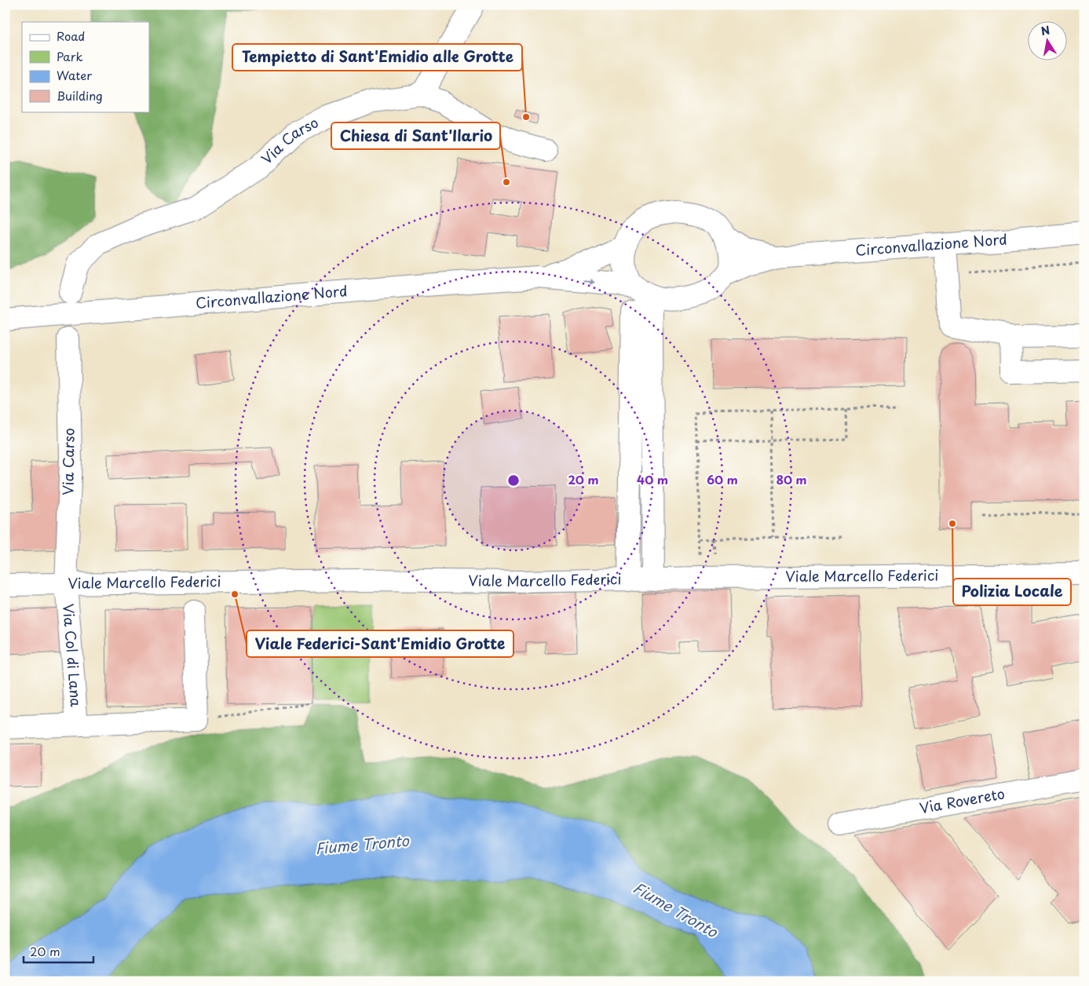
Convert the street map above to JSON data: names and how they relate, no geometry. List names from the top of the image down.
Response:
{
  "streets": {
    "street": [
      "Via Carso",
      "Circonvallazione Nord",
      "Viale Marcello Federici",
      "Via Col di Lana",
      "Via Rovereto"
    ]
  },
  "crossings": [
    ["Via Carso", "Viale Marcello Federici"],
    ["Via Carso", "Via Col di Lana"],
    ["Viale Marcello Federici", "Via Col di Lana"]
  ],
  "water": ["Fiume Tronto"],
  "places": [
    "Tempietto di Sant'Emidio alle Grotte",
    "Chiesa di Sant'Ilario",
    "Polizia Locale",
    "Viale Federici-Sant'Emidio Grotte"
  ],
  "legend": [
    "Road",
    "Park",
    "Water",
    "Building"
  ],
  "scale_bar": "20 m",
  "north": "top",
  "rings": [
    "20 m",
    "40 m",
    "60 m",
    "80 m"
  ]
}
